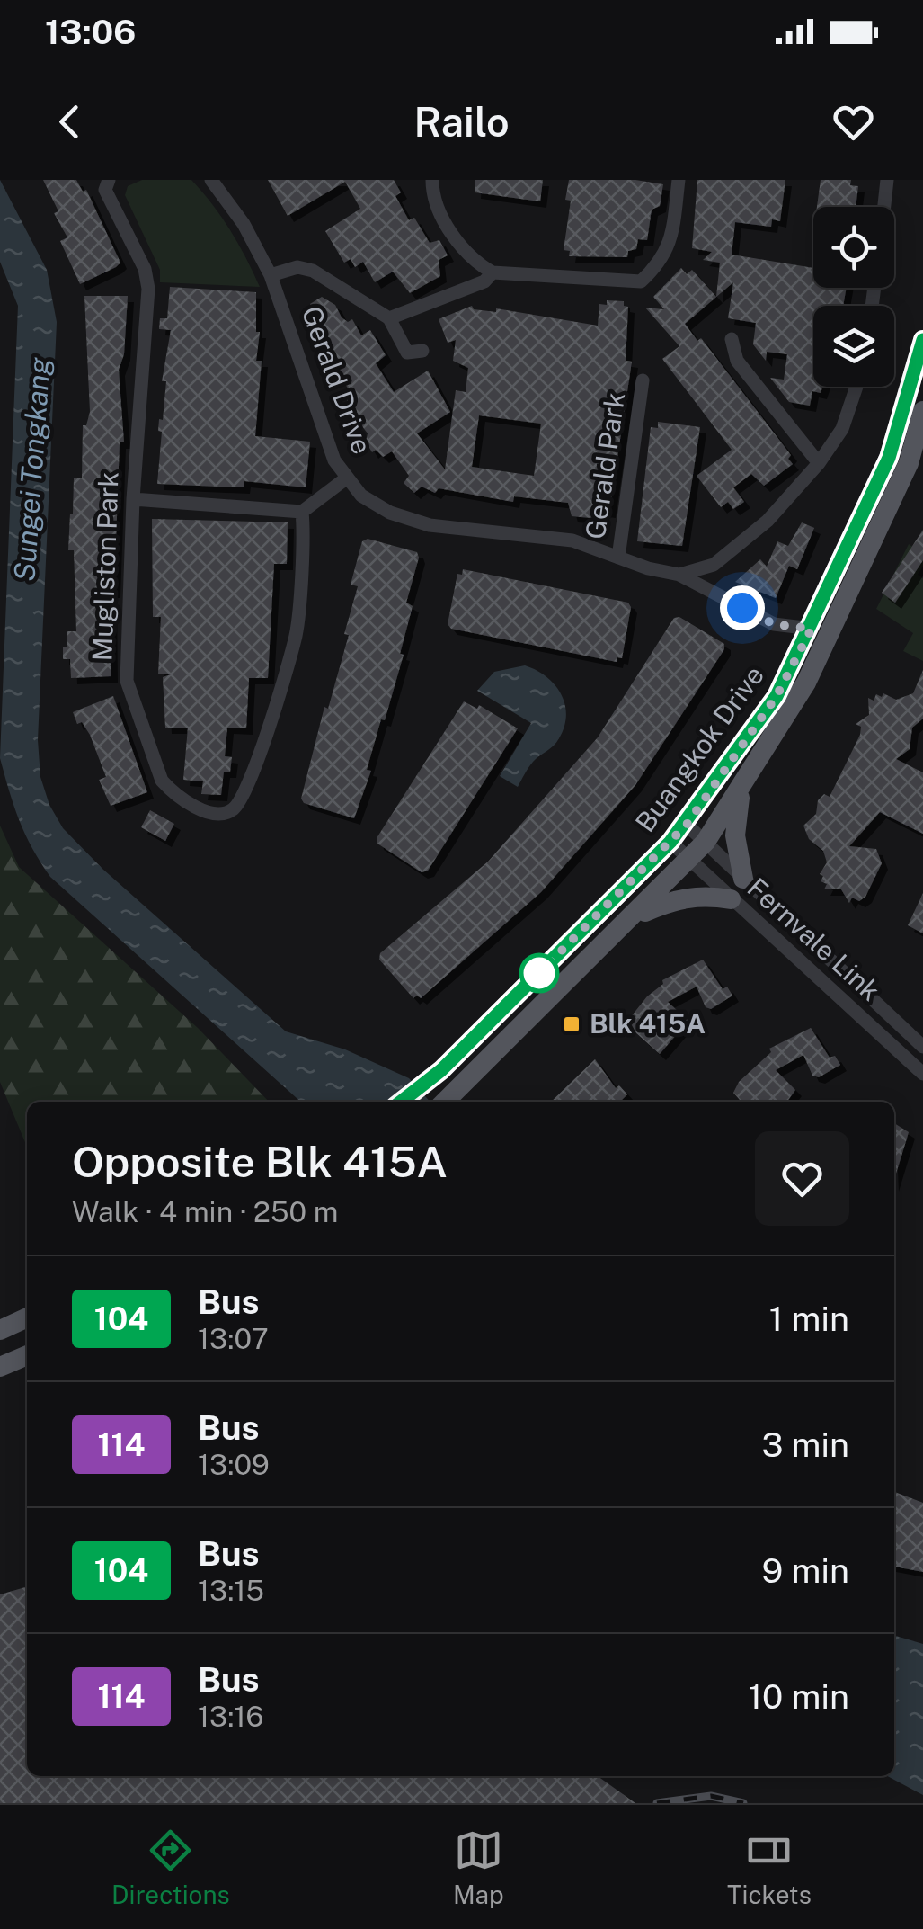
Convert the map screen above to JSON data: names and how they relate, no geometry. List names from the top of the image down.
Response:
{
  "streets": {
    "main road": ["Buangkok Drive"],
    "street": [
      "Gerald Drive",
      "Gerald Park",
      "Mugliston Park",
      "Fernvale Link"
    ]
  },
  "crossings": [
    ["Gerald Drive", "Gerald Park"],
    ["Gerald Drive", "Buangkok Drive"],
    ["Buangkok Drive", "Fernvale Link"]
  ],
  "water": ["Sungei Tongkang"],
  "places": {
    "transit": ["Blk 415A"]
  },
  "lines": ["bus line 104"],
  "page": {
    "status": "13:06",
    "header": "Railo",
    "heading": ["Opposite Blk 415A", "Walk · 4 min · 250 m"],
    "list": [
      {
        "mark": "104",
        "name": "Bus",
        "note": "13:07",
        "value": "1 min"
      },
      {
        "mark": "114",
        "name": "Bus",
        "note": "13:09",
        "value": "3 min"
      },
      {
        "mark": "104",
        "name": "Bus",
        "note": "13:15",
        "value": "9 min"
      },
      {
        "mark": "114",
        "name": "Bus",
        "note": "13:16",
        "value": "10 min"
      }
    ],
    "tabs": ["Directions", "Map", "Tickets"]
  }
}
